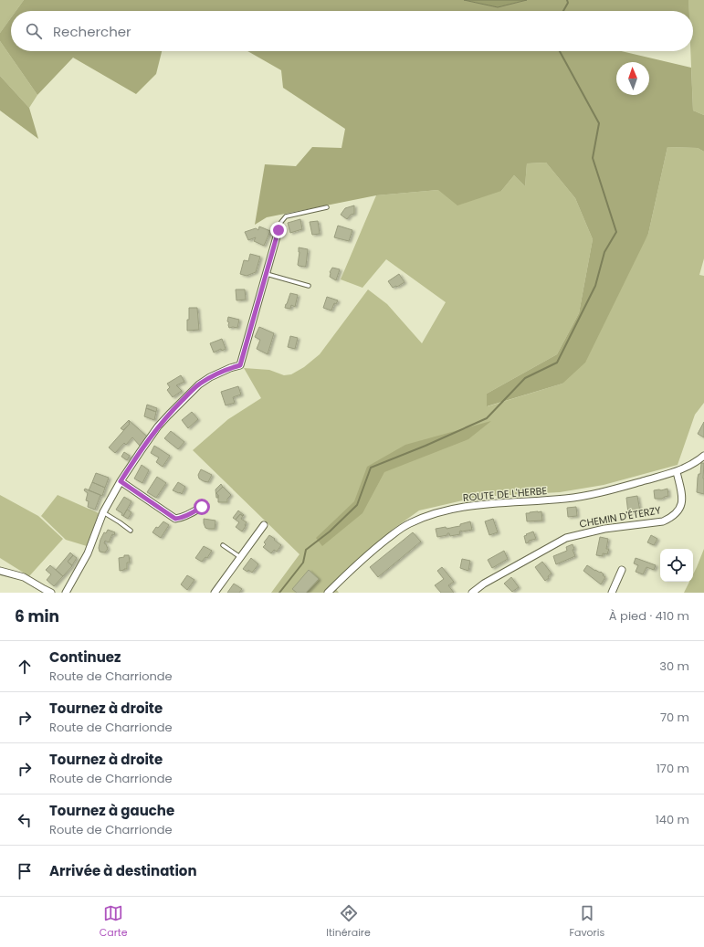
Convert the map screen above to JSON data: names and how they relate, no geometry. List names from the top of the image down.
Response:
{
  "streets": {
    "street": ["ROUTE DE L'HERBE", "CHEMIN D'ÉTERZY"]
  },
  "crossings": [
    ["ROUTE DE L'HERBE", "CHEMIN D'ÉTERZY"]
  ],
  "north": "top",
  "page": {
    "search": "Rechercher",
    "heading": ["6 min", "À pied · 410 m"],
    "list": [
      ["Continuez", "Route de Charrionde", "30 m"],
      ["Tournez à droite", "Route de Charrionde", "70 m"],
      ["Tournez à droite", "Route de Charrionde", "170 m"],
      ["Tournez à gauche", "Route de Charrionde", "140 m"],
      "Arrivée à destination"
    ],
    "nav": ["Carte", "Itinéraire", "Favoris"]
  }
}
